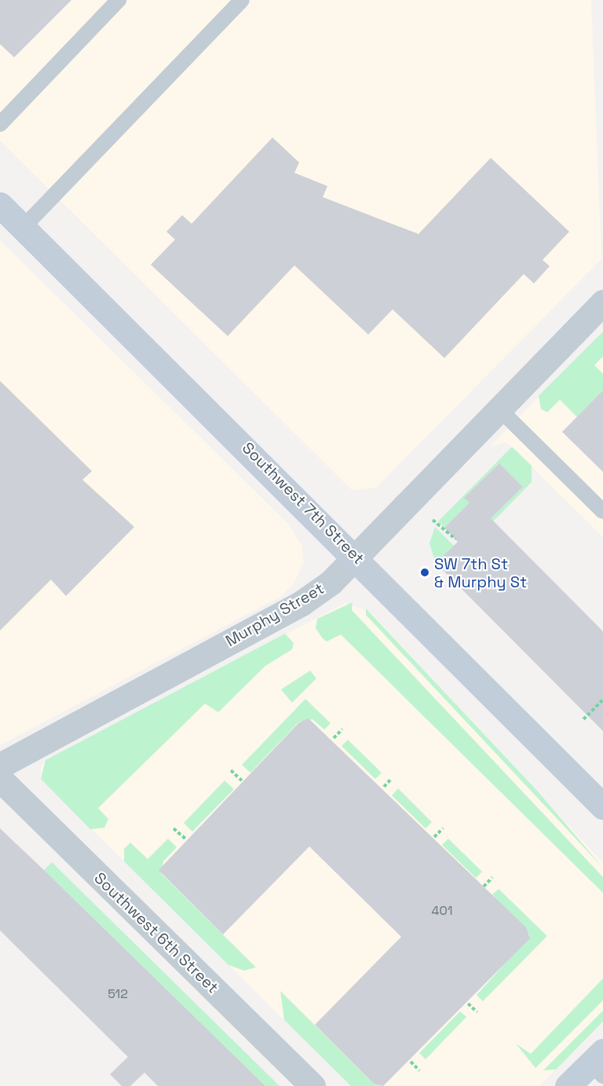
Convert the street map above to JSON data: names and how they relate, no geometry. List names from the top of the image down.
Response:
{
  "streets": {
    "main road": ["Southwest 7th Street"],
    "street": ["Murphy Street", "Southwest 6th Street"]
  },
  "crossings": [
    ["Southwest 7th Street", "Murphy Street"]
  ],
  "places": ["SW 7th St & Murphy St"],
  "house_numbers": ["401", "512"]
}
